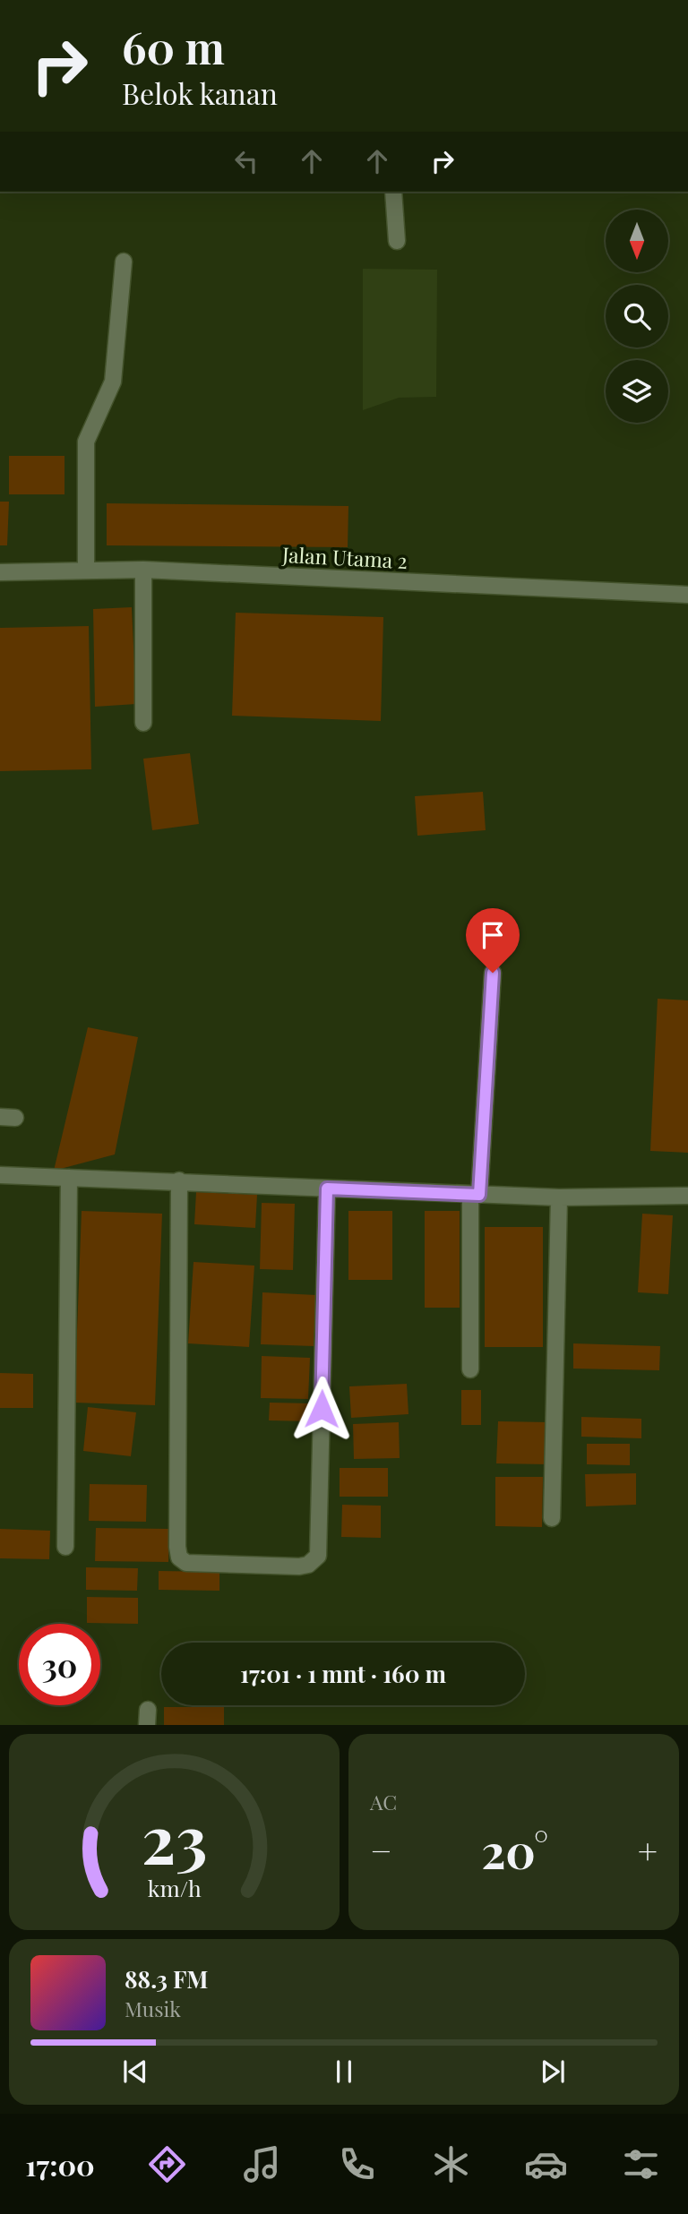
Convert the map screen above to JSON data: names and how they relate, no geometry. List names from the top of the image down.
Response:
{
  "streets": {
    "street": ["Jalan Utama 2"]
  },
  "north": "bottom",
  "page": {
    "turn": ["60 m", "Belok kanan"],
    "limit": "30",
    "trip": "17:01 · 1 mnt · 160 m",
    "tile": "AC",
    "heat": ["−", "20°", "+"],
    "song": ["88.3 FM", "Musik"],
    "tabs": "17:00",
    "gauge": ["23", "km/h"]
  }
}
